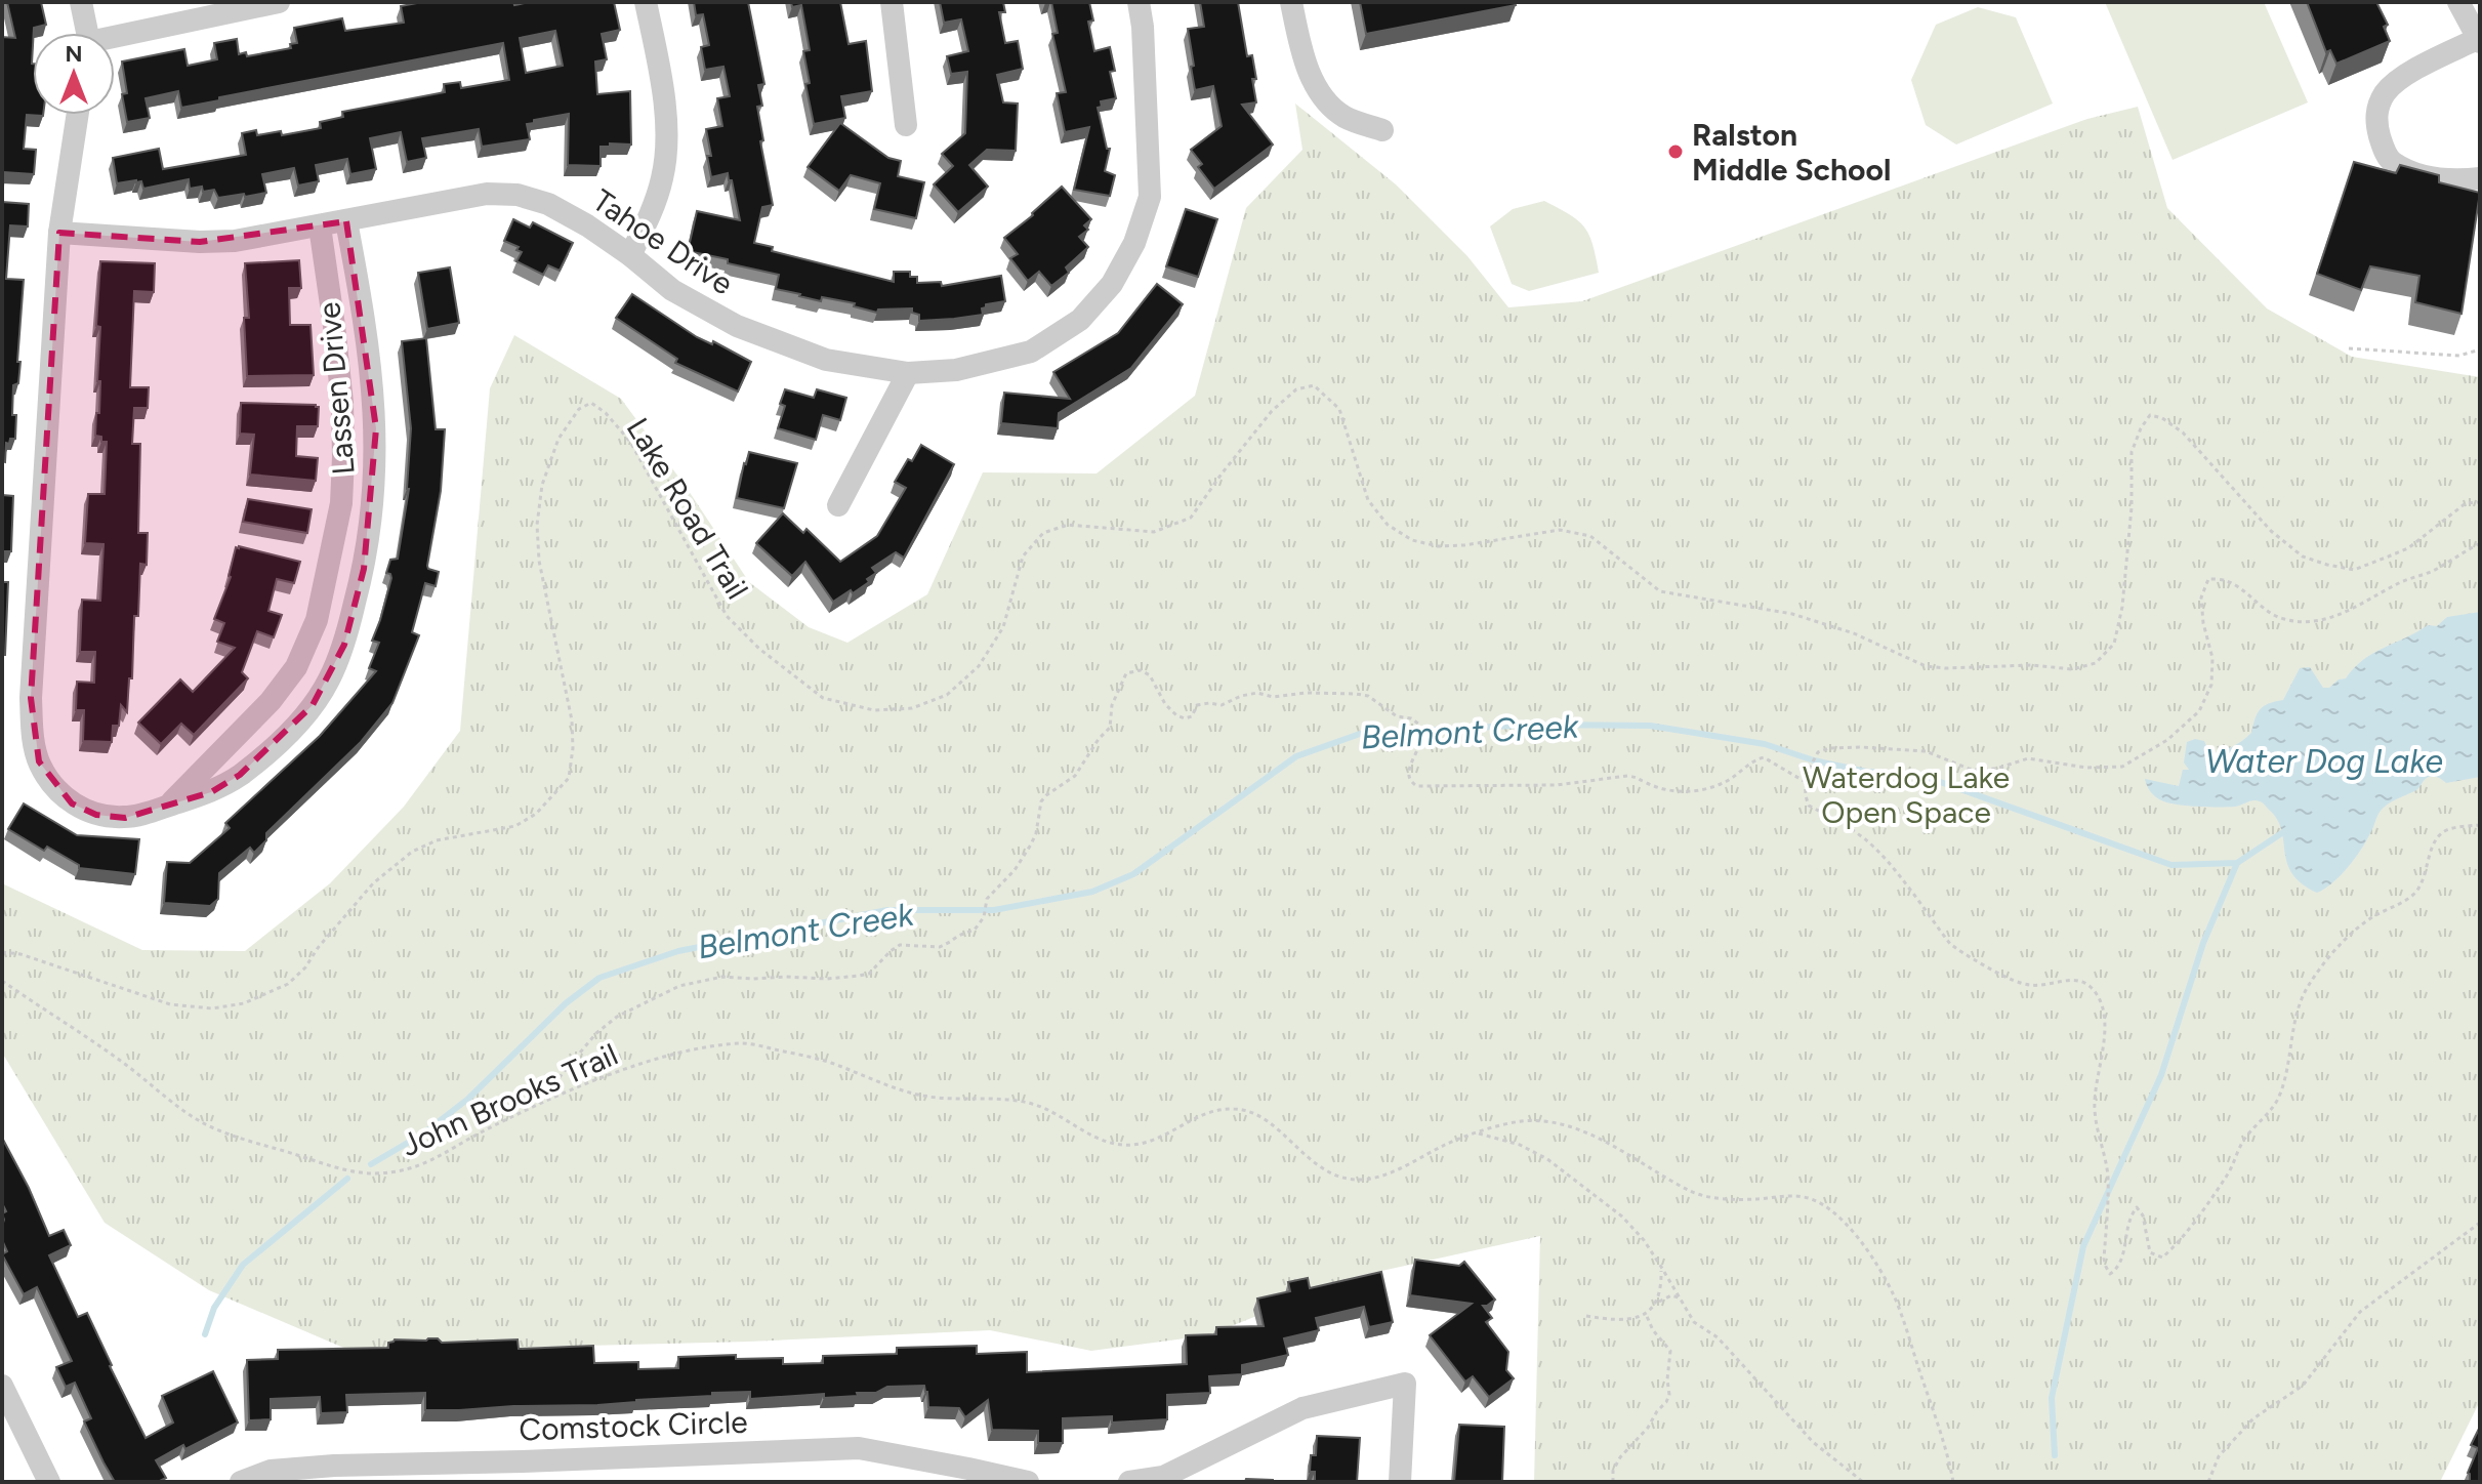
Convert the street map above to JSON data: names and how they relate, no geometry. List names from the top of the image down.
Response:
{
  "streets": {
    "street": ["Tahoe Drive", "Lassen Drive", "Comstock Circle"],
    "path": ["Lake Road Trail", "John Brooks Trail"]
  },
  "crossings": [
    ["Tahoe Drive", "Lassen Drive"]
  ],
  "water": ["Belmont Creek", "Water Dog Lake"],
  "parks": ["Waterdog Lake Open Space"],
  "places": ["Ralston Middle School"],
  "north": "top"
}
